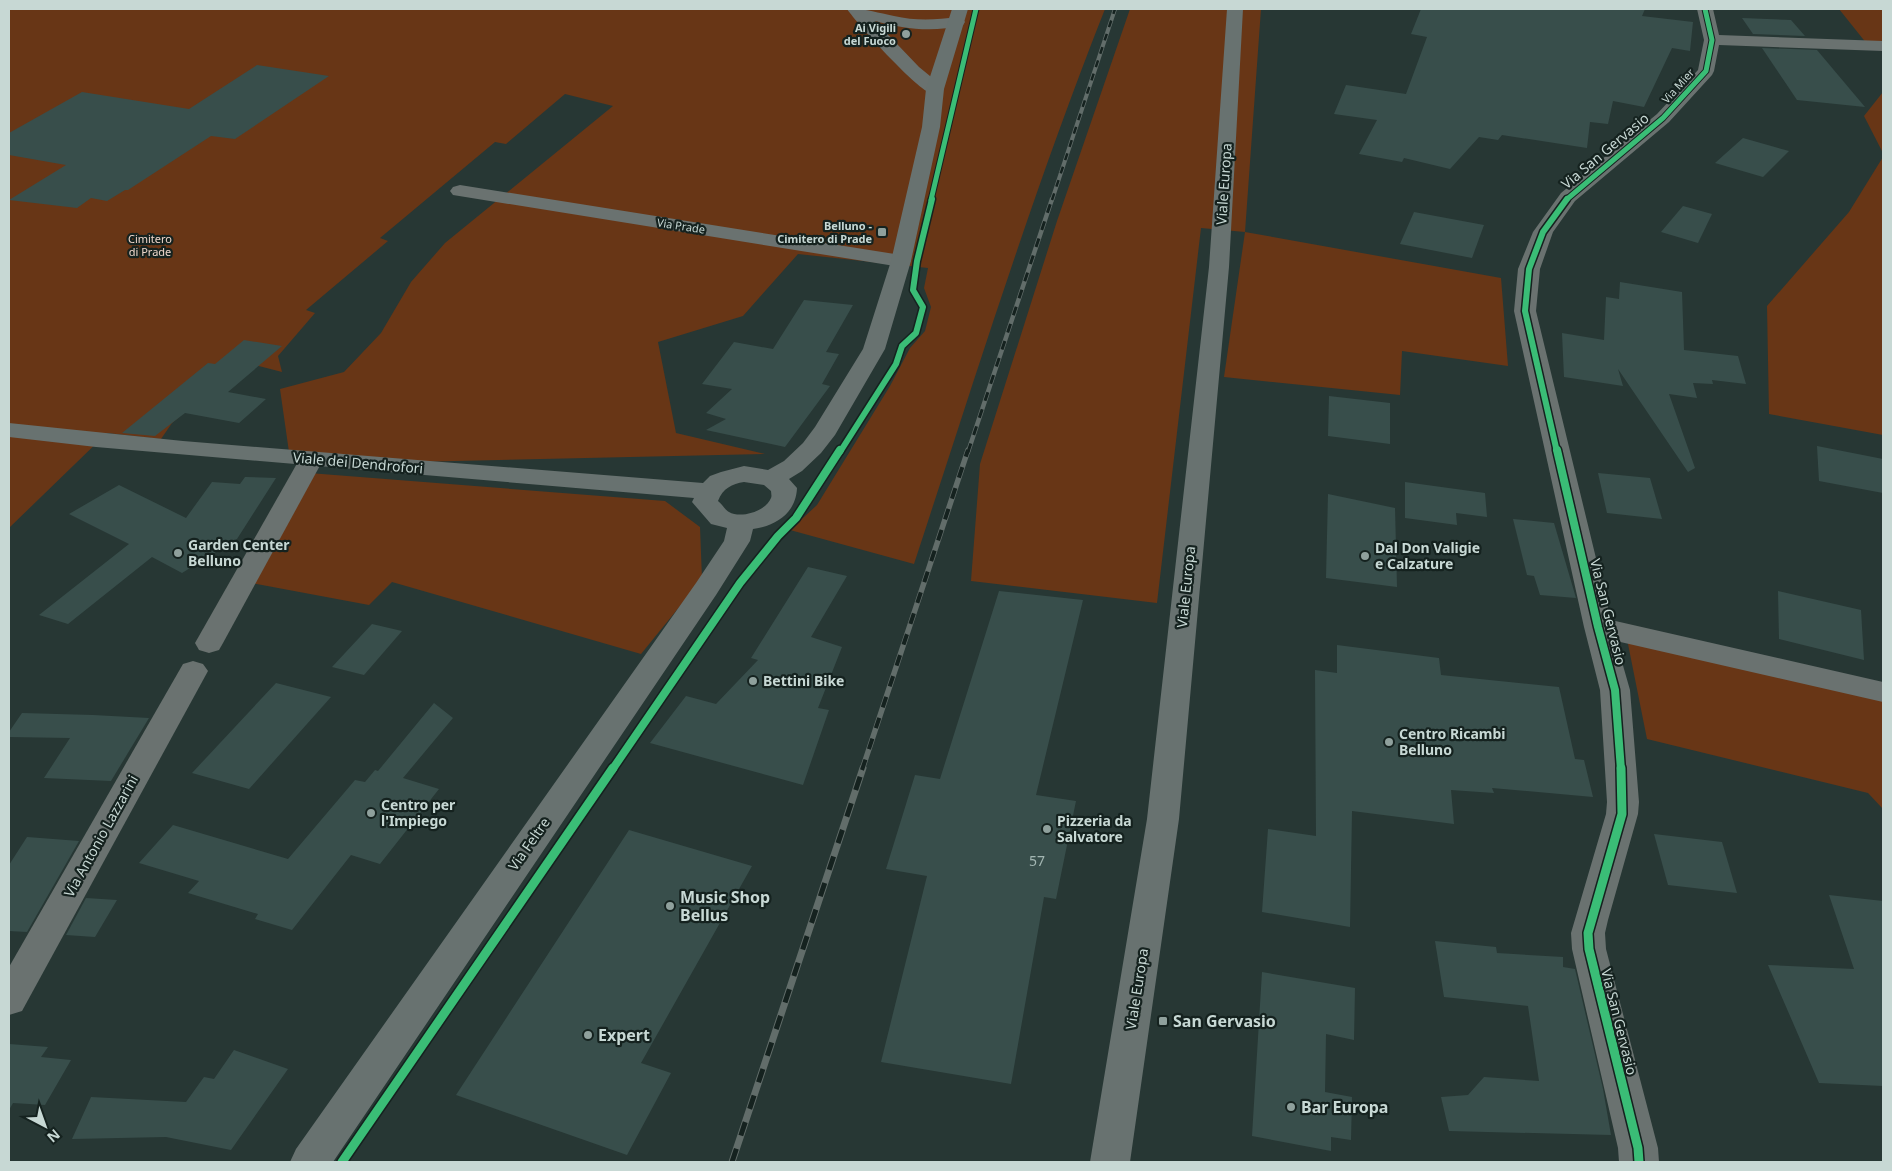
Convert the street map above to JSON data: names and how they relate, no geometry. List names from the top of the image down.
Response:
{
  "streets": {
    "main road": ["Viale Europa", "Viale dei Dendrofori", "Via Feltre"],
    "street": [
      "Via Mier",
      "Via San Gervasio",
      "Via Prade",
      "Via Antonio Lazzarini"
    ]
  },
  "crossings": [
    ["Via Mier", "Via San Gervasio"],
    ["Viale dei Dendrofori", "Via Feltre"]
  ],
  "parks": ["Cimitero di Prade"],
  "places": {
    "other": [
      "Ai Vigili del Fuoco",
      "Garden Center Belluno",
      "Dal Don Valigie e Calzature",
      "Bettini Bike",
      "Centro Ricambi Belluno",
      "Centro per l'Impiego",
      "Pizzeria da Salvatore",
      "Music Shop Bellus",
      "Expert",
      "Bar Europa"
    ],
    "transit": ["Belluno - Cimitero di Prade", "San Gervasio"]
  },
  "house_numbers": ["57"],
  "north": "bottom right"
}
